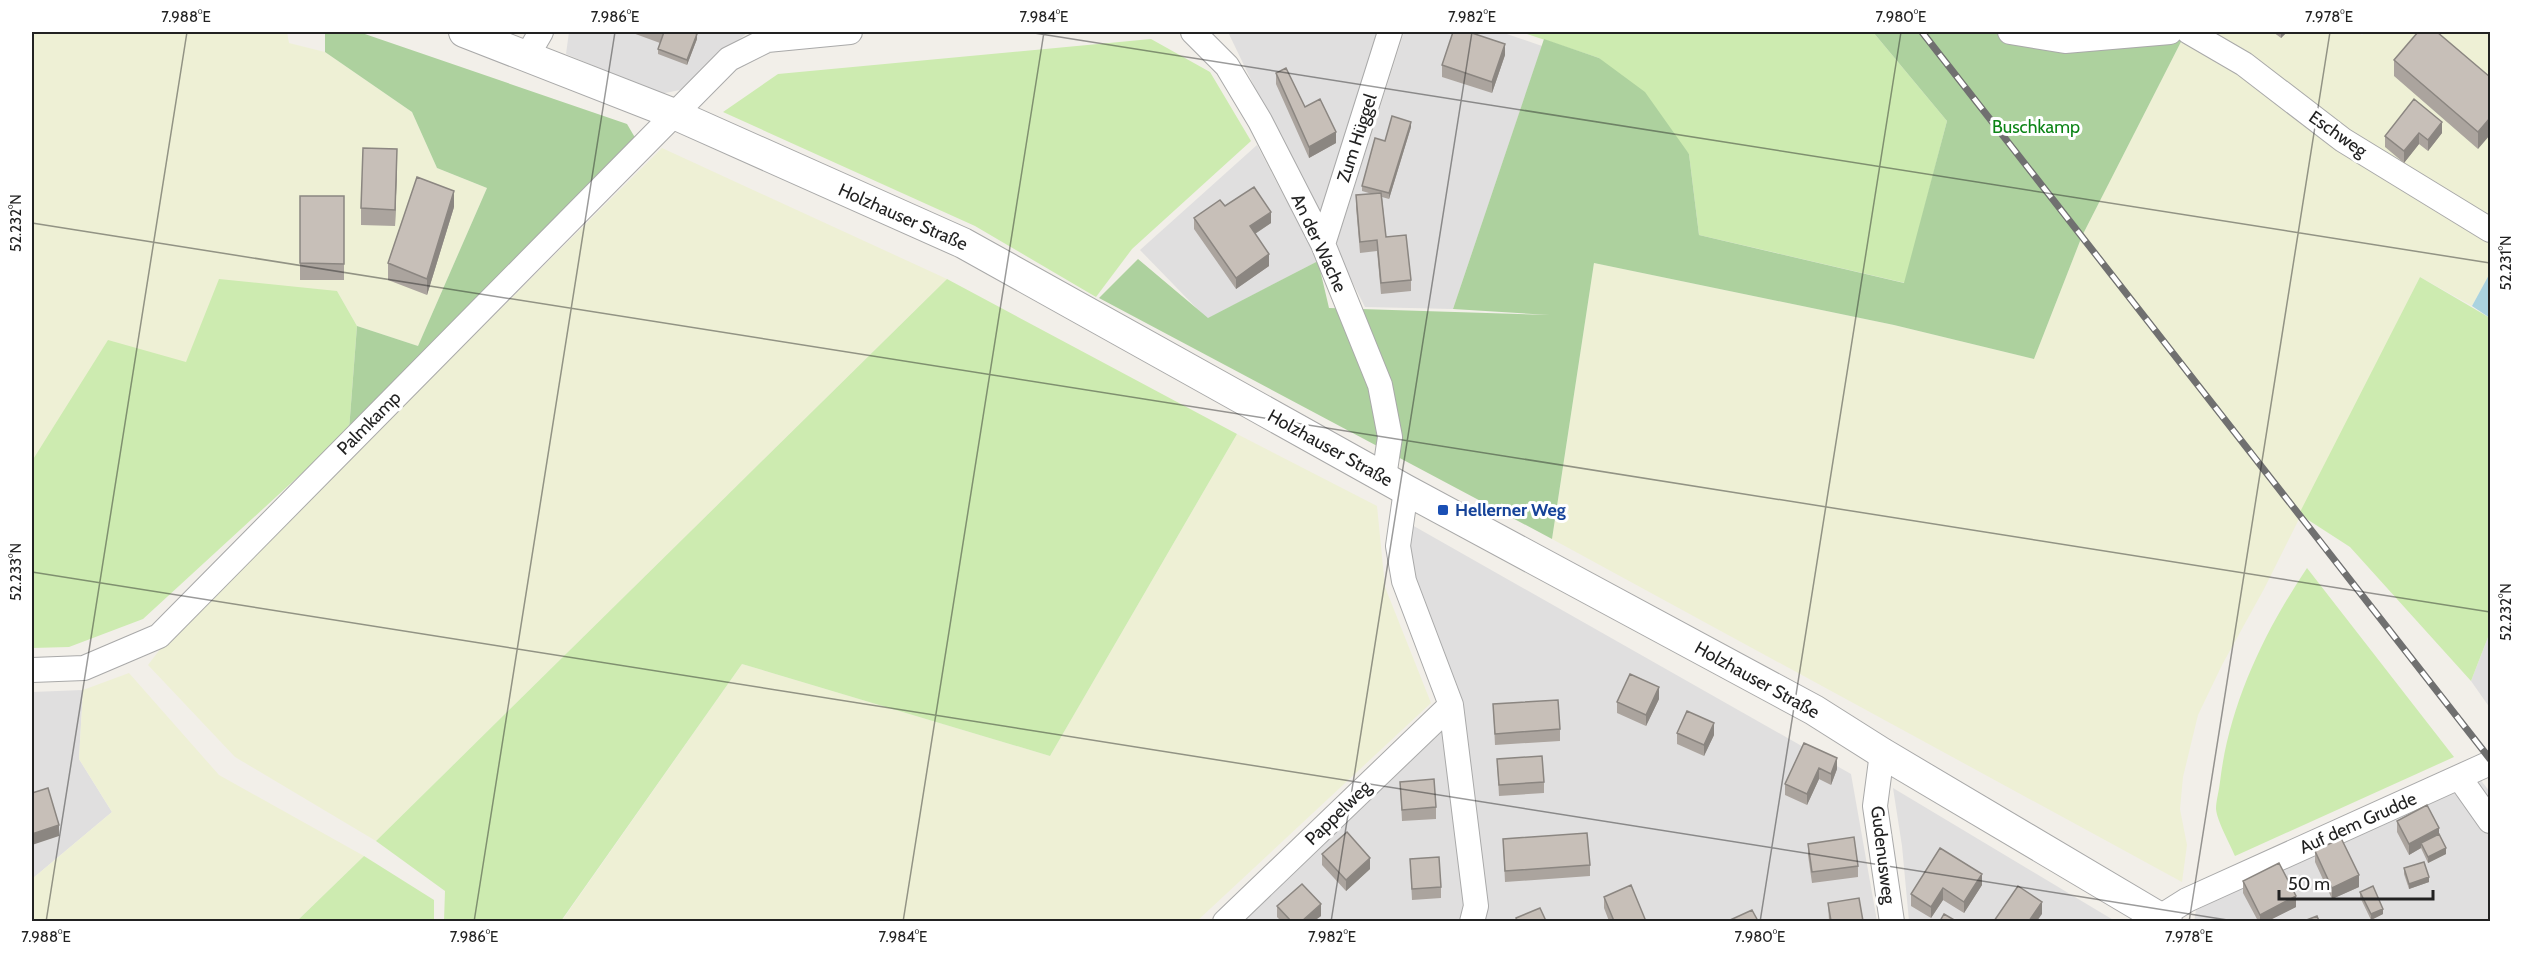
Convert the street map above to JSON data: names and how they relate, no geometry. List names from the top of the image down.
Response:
{
  "streets": {
    "street": [
      "Eschweg",
      "Zum Hüggel",
      "Holzhauser Straße",
      "An der Wache",
      "Palmkamp",
      "Pappelweg",
      "Auf dem Grudde",
      "Gudenusweg"
    ]
  },
  "crossings": [
    ["Zum Hüggel", "An der Wache"],
    ["Holzhauser Straße", "An der Wache"],
    ["Holzhauser Straße", "Palmkamp"],
    ["Holzhauser Straße", "Auf dem Grudde"],
    ["Holzhauser Straße", "Gudenusweg"]
  ],
  "parks": ["Buschkamp"],
  "places": {
    "transit": ["Hellerner Weg"]
  },
  "scale_bar": "50 m",
  "coordinates": [
    "7.988°E",
    "7.986°E",
    "7.984°E",
    "7.982°E",
    "7.980°E",
    "7.978°E",
    "52.232°N",
    "52.231°N",
    "52.233°N"
  ]
}
